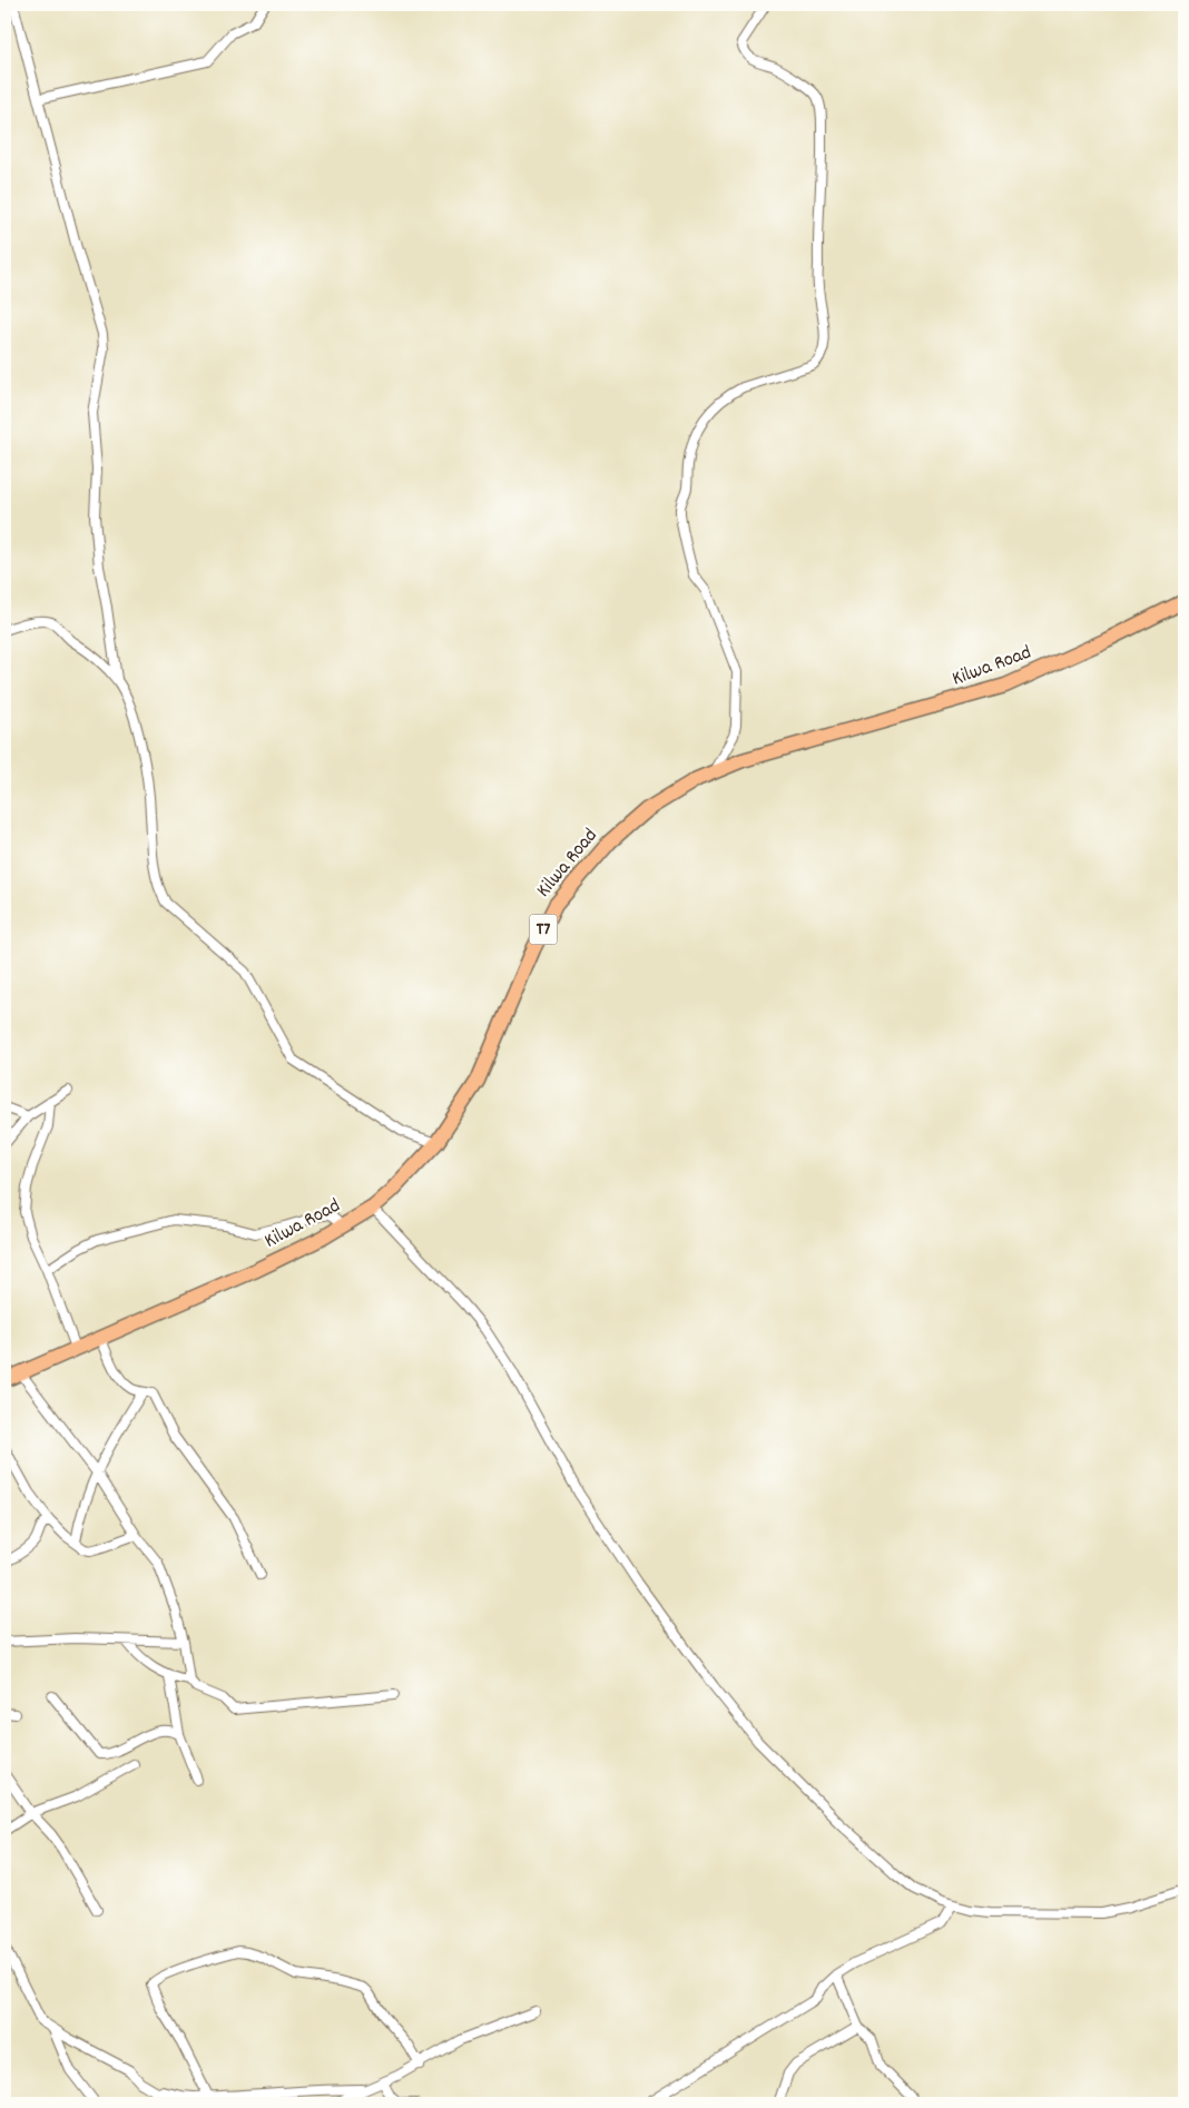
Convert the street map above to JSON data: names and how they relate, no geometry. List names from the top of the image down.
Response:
{
  "streets": {
    "highway": ["Kilwa Road", "T7"]
  }
}
